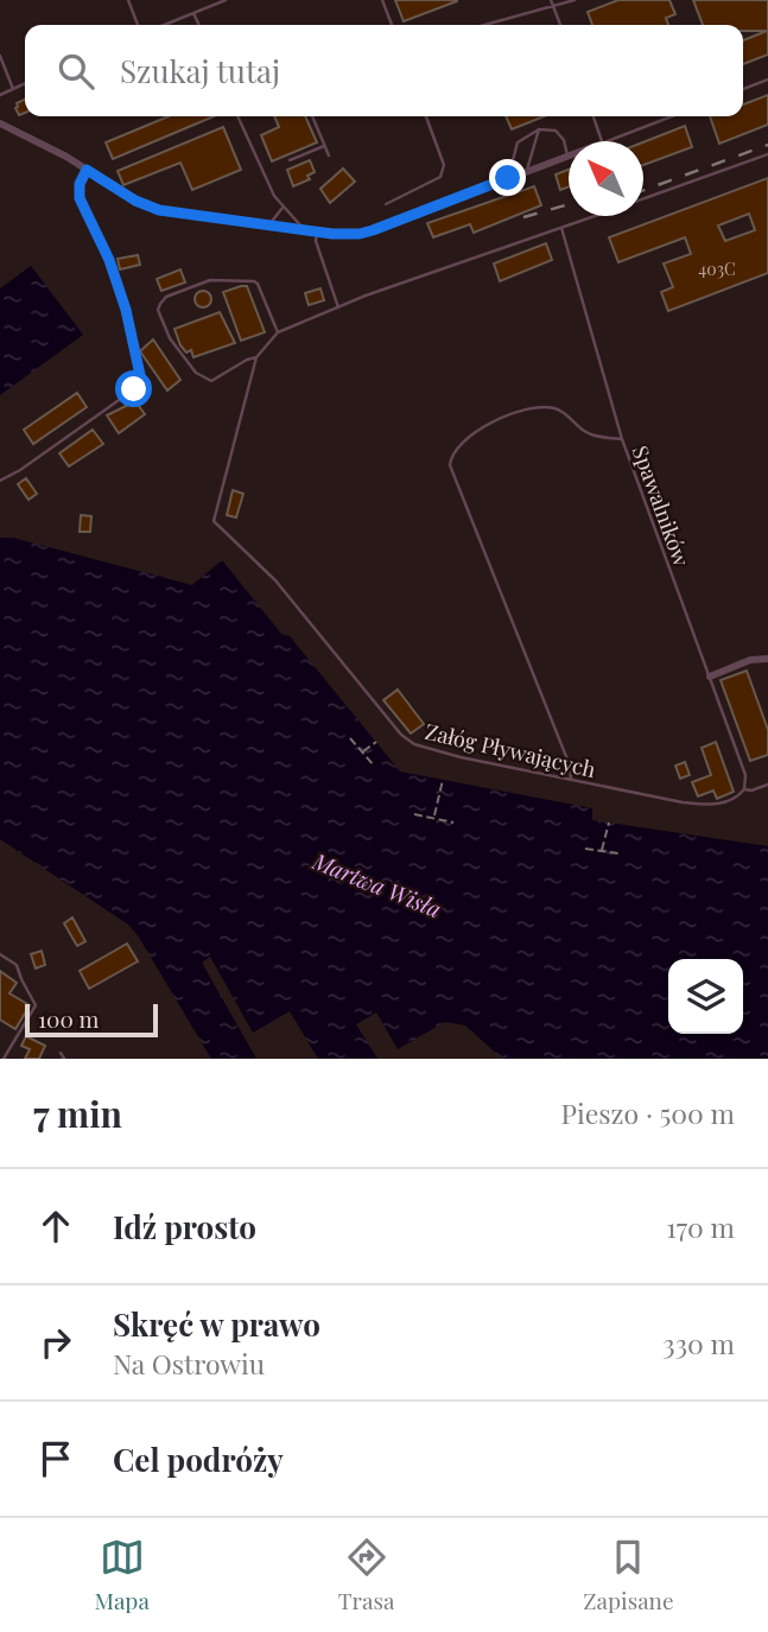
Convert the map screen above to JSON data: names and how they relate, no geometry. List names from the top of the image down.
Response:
{
  "streets": {
    "lane": ["Spawalników", "Załóg Pływających"]
  },
  "crossings": [
    ["Spawalników", "Załóg Pływających"]
  ],
  "water": ["Martwa Wisła"],
  "house_numbers": ["403C"],
  "scale_bar": "100 m",
  "north": "top left",
  "page": {
    "search": "Szukaj tutaj",
    "scale": "100 m",
    "heading": ["7 min", "Pieszo · 500 m"],
    "list": [
      ["Idź prosto", "170 m"],
      ["Skręć w prawo", "Na Ostrowiu", "330 m"],
      "Cel podróży"
    ],
    "nav": ["Mapa", "Trasa", "Zapisane"]
  }
}
